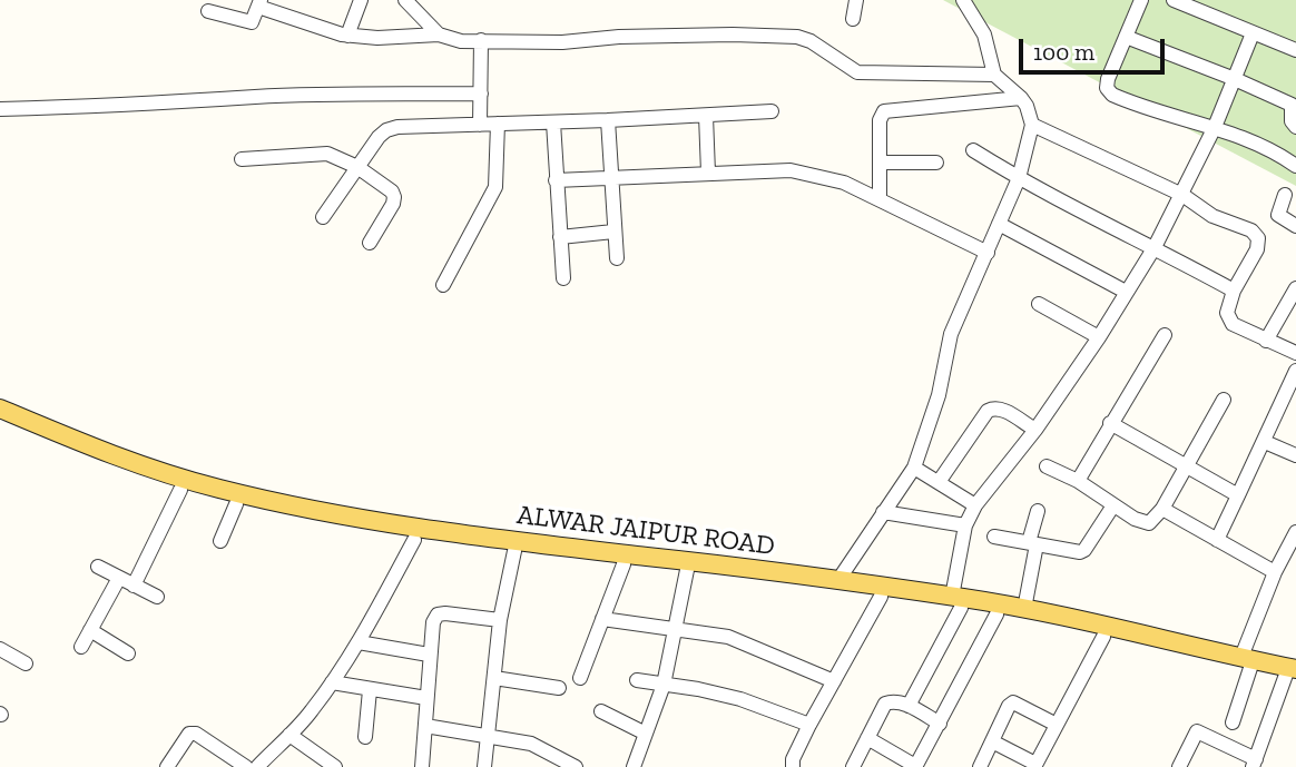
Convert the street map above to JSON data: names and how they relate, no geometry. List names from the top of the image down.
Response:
{
  "streets": {
    "main road": ["ALWAR JAIPUR ROAD"]
  },
  "scale_bar": "100 m"
}
